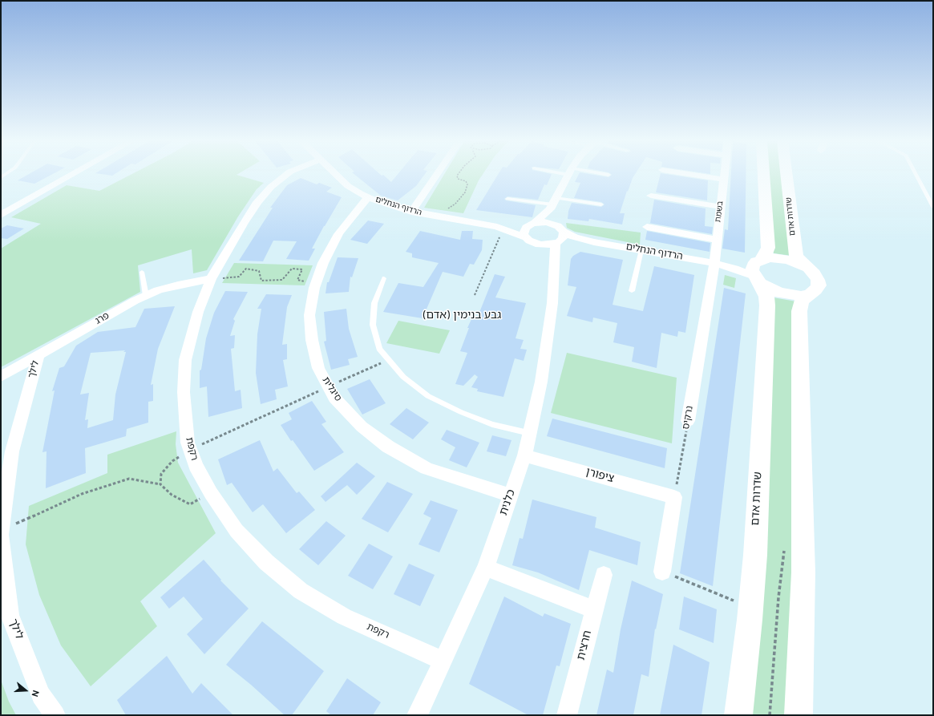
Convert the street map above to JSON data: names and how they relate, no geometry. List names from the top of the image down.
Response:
{
  "streets": {
    "street": [
      "הרדוף הנחלים",
      "בשמת",
      "שדרות אדם",
      "פרג",
      "לילך",
      "סיגלית",
      "נרקיס",
      "רקפת",
      "ציפורן",
      "כלנית",
      "חרצית"
    ]
  },
  "crossings": [
    ["הרדוף הנחלים", "בשמת"],
    ["הרדוף הנחלים", "שדרות אדם"],
    ["הרדוף הנחלים", "סיגלית"],
    ["הרדוף הנחלים", "נרקיס"],
    ["הרדוף הנחלים", "כלנית"],
    ["בשמת", "נרקיס"],
    ["פרג", "לילך"],
    ["פרג", "רקפת"],
    ["סיגלית", "כלנית"],
    ["נרקיס", "ציפורן"],
    ["רקפת", "כלנית"],
    ["ציפורן", "כלנית"]
  ],
  "districts": ["גבע בנימין (אדם)"],
  "north": "right"
}
